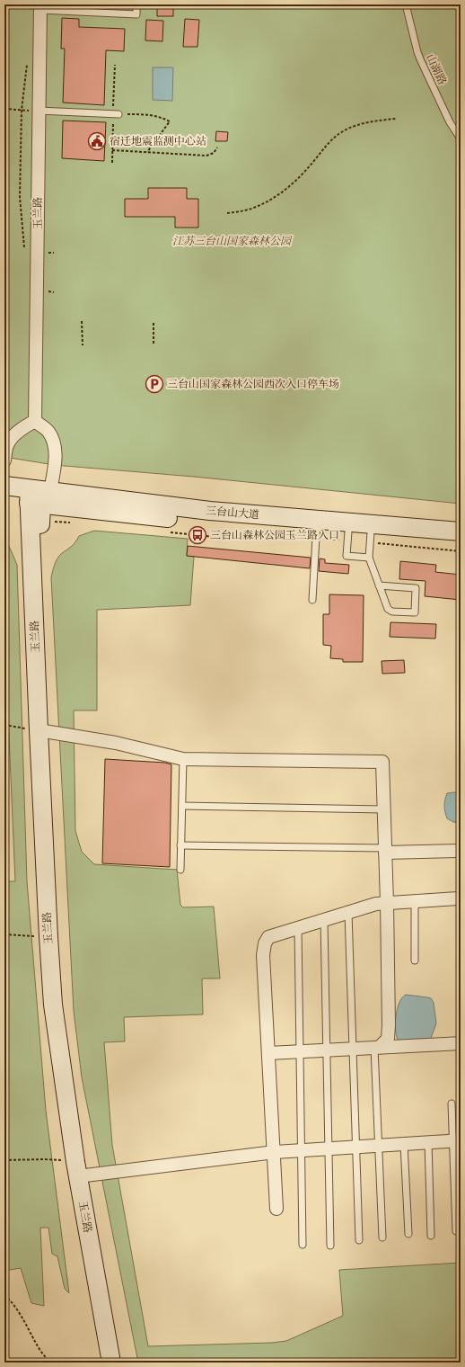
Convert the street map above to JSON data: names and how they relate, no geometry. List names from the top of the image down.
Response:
{
  "streets": {
    "street": ["玉兰路", "三台山大道"],
    "lane": ["山湖路"]
  },
  "crossings": [
    ["玉兰路", "三台山大道"]
  ],
  "parks": ["江苏三台山国家森林公园"],
  "places": {
    "public building": ["宿迁地震监测中心站"],
    "parking": ["三台山国家森林公园西次入口停车场"],
    "bus stop": ["三台山森林公园玉兰路入口"]
  }
}
